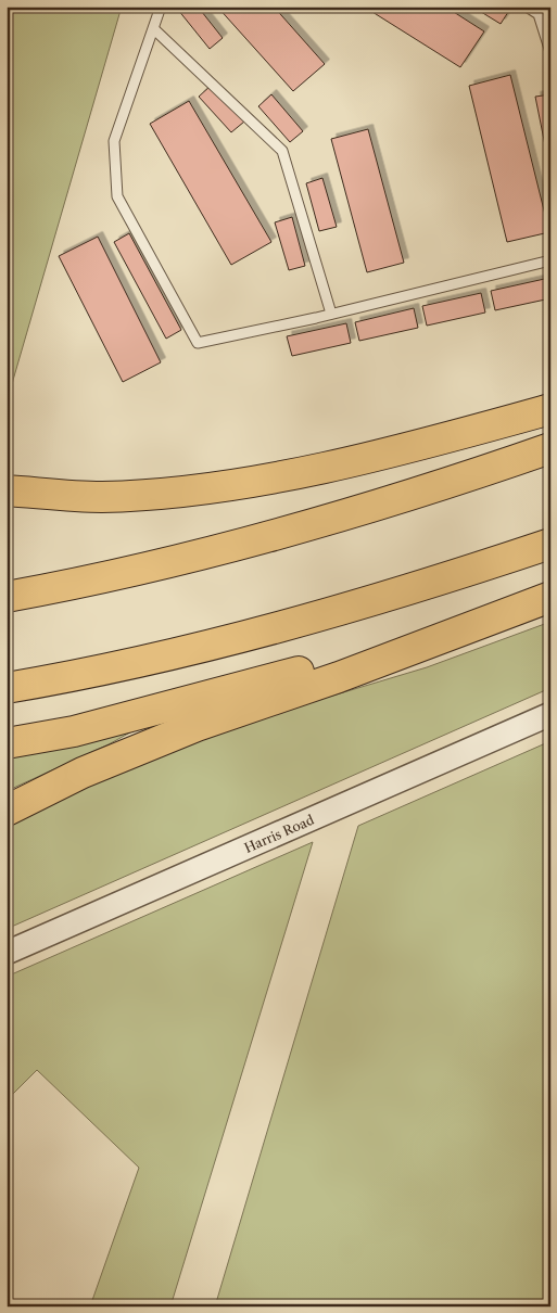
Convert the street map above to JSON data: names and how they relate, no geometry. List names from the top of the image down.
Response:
{
  "streets": {
    "street": ["Harris Road"]
  }
}
